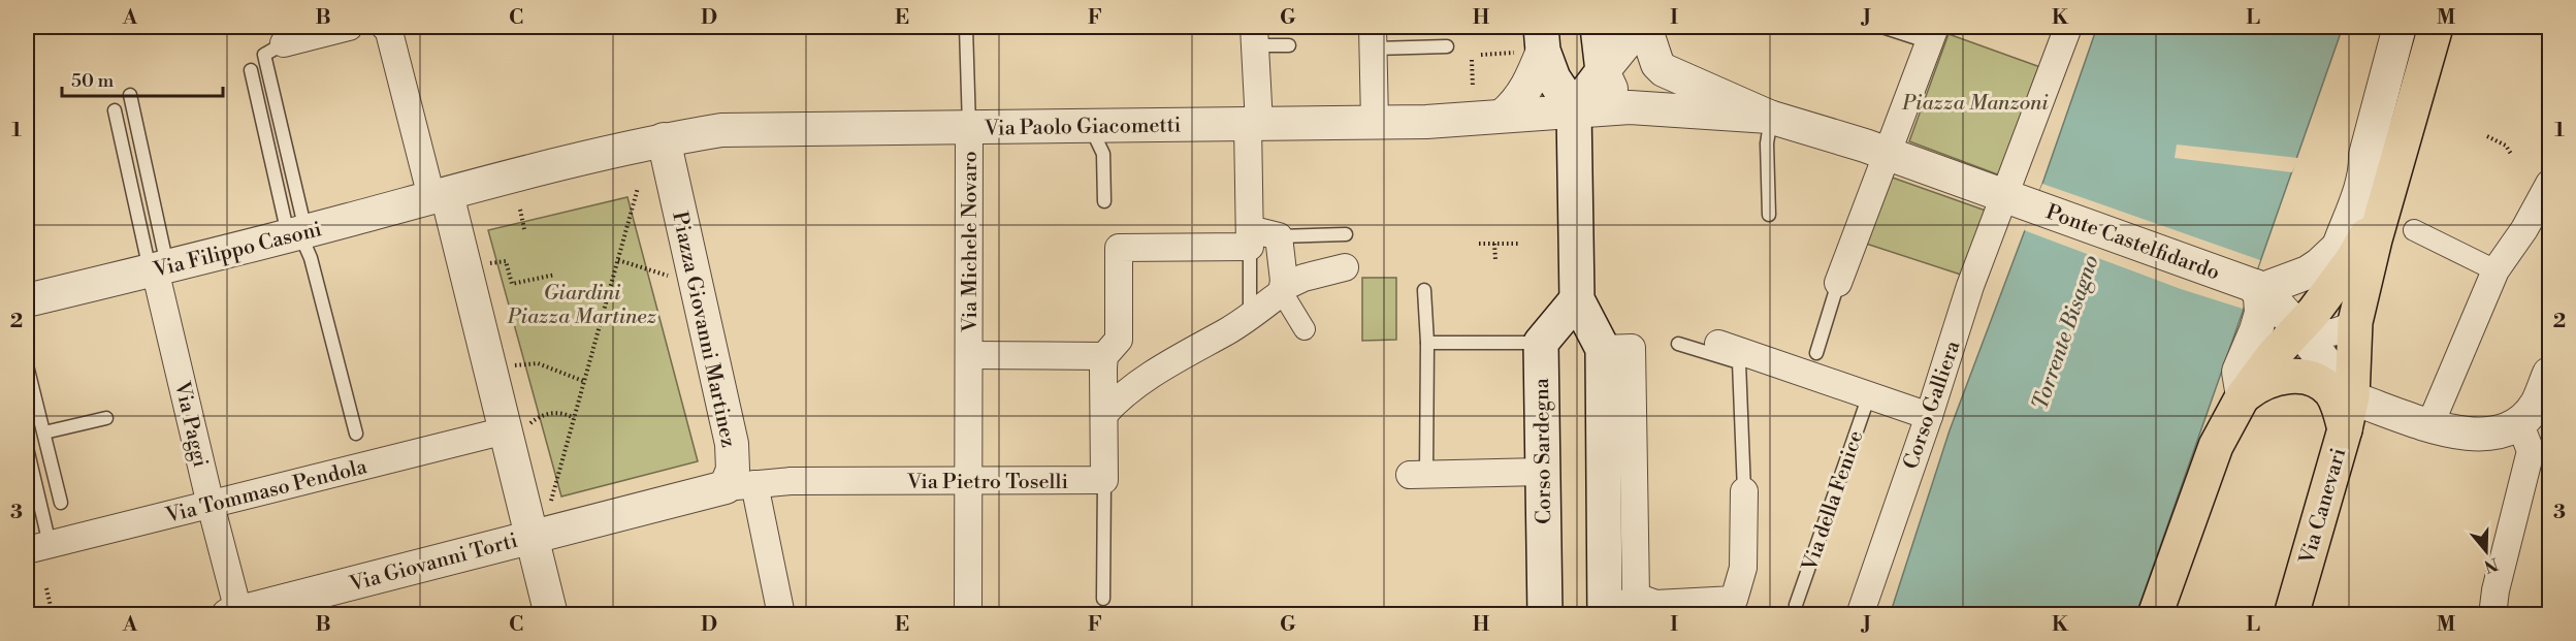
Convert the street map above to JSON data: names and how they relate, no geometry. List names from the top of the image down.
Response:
{
  "streets": {
    "main road": ["Corso Sardegna", "Via Canevari"],
    "street": [
      "Via Paolo Giacometti",
      "Via Michele Novaro",
      "Ponte Castelfidardo",
      "Via Filippo Casoni",
      "Piazza Giovanni Martinez",
      "Corso Galliera",
      "Via Paggi",
      "Via Pietro Toselli",
      "Via Tommaso Pendola",
      "Via Giovanni Torti"
    ],
    "lane": ["Via della Fenice"]
  },
  "crossings": [
    ["Via Paolo Giacometti", "Via Michele Novaro"],
    ["Via Paolo Giacometti", "Piazza Giovanni Martinez"],
    ["Via Michele Novaro", "Via Pietro Toselli"],
    ["Ponte Castelfidardo", "Corso Galliera"],
    ["Via Filippo Casoni", "Via Paggi"],
    ["Piazza Giovanni Martinez", "Via Pietro Toselli"],
    ["Via Paggi", "Via Tommaso Pendola"],
    ["Via Paggi", "Via Giovanni Torti"]
  ],
  "water": ["Torrente Bisagno"],
  "parks": ["Piazza Manzoni", "Giardini Piazza Martinez"],
  "scale_bar": "50 m",
  "north": "bottom",
  "grid": {
    "columns": [
      "A",
      "B",
      "C",
      "D",
      "E",
      "F",
      "G",
      "H",
      "I",
      "J",
      "K",
      "L",
      "M"
    ],
    "rows": ["1", "2", "3"]
  }
}
